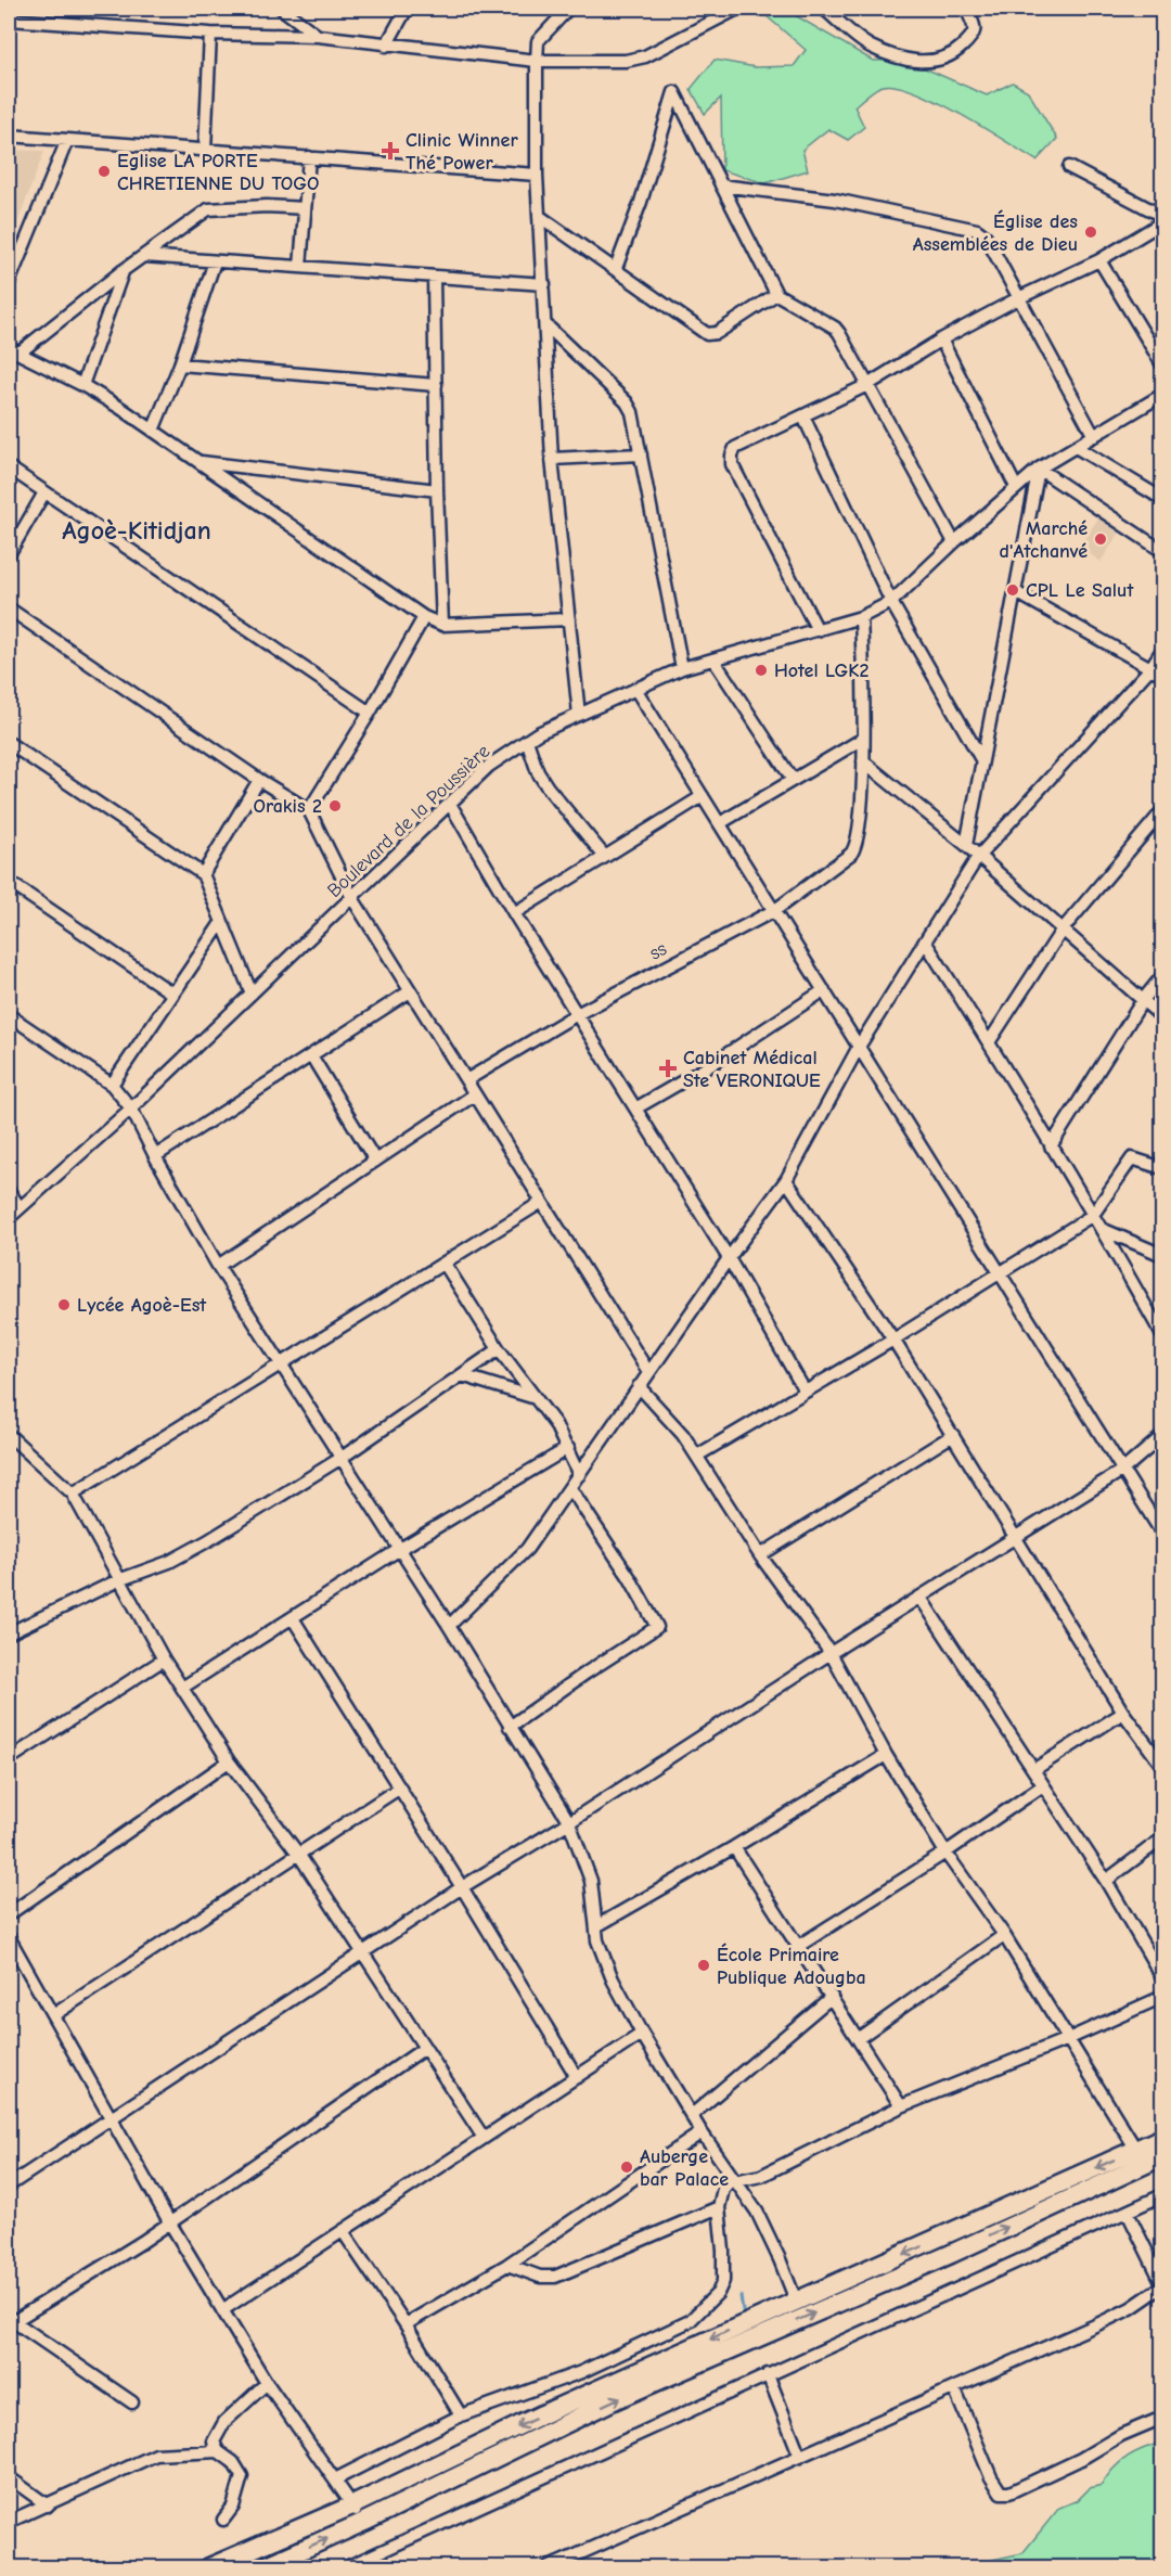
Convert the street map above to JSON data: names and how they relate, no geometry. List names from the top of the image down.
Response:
{
  "streets": {
    "street": ["Boulevard de la Poussière", "ss"]
  },
  "districts": ["Agoè-Kitidjan"],
  "places": {
    "health": ["Clinic Winner Thé Power", "Cabinet Médical Ste VERONIQUE"],
    "other": [
      "Eglise LA PORTE CHRETIENNE DU TOGO",
      "Église des Assemblées de Dieu",
      "Marché d'Atchanvé",
      "CPL Le Salut",
      "Hotel LGK2",
      "Orakis 2",
      "Lycée Agoè-Est",
      "École Primaire Publique Adougba",
      "Auberge bar Palace"
    ]
  }
}
